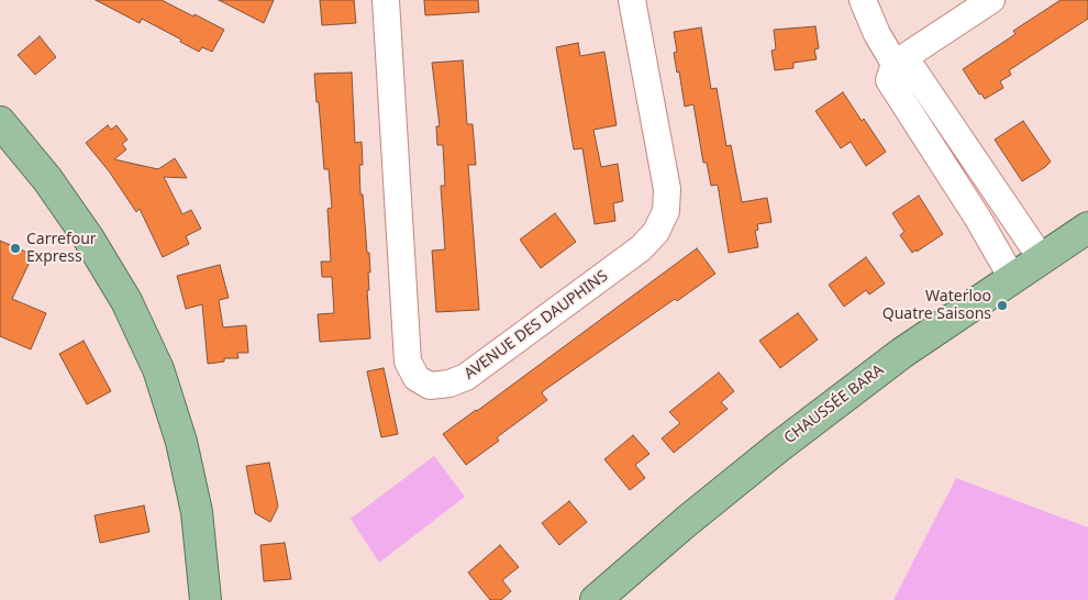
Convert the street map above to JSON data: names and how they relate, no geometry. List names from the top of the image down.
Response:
{
  "streets": {
    "main road": ["CHAUSSÉE BARA"],
    "street": ["AVENUE DES DAUPHINS"]
  },
  "places": ["Carrefour Express", "Waterloo Quatre Saisons"]
}
